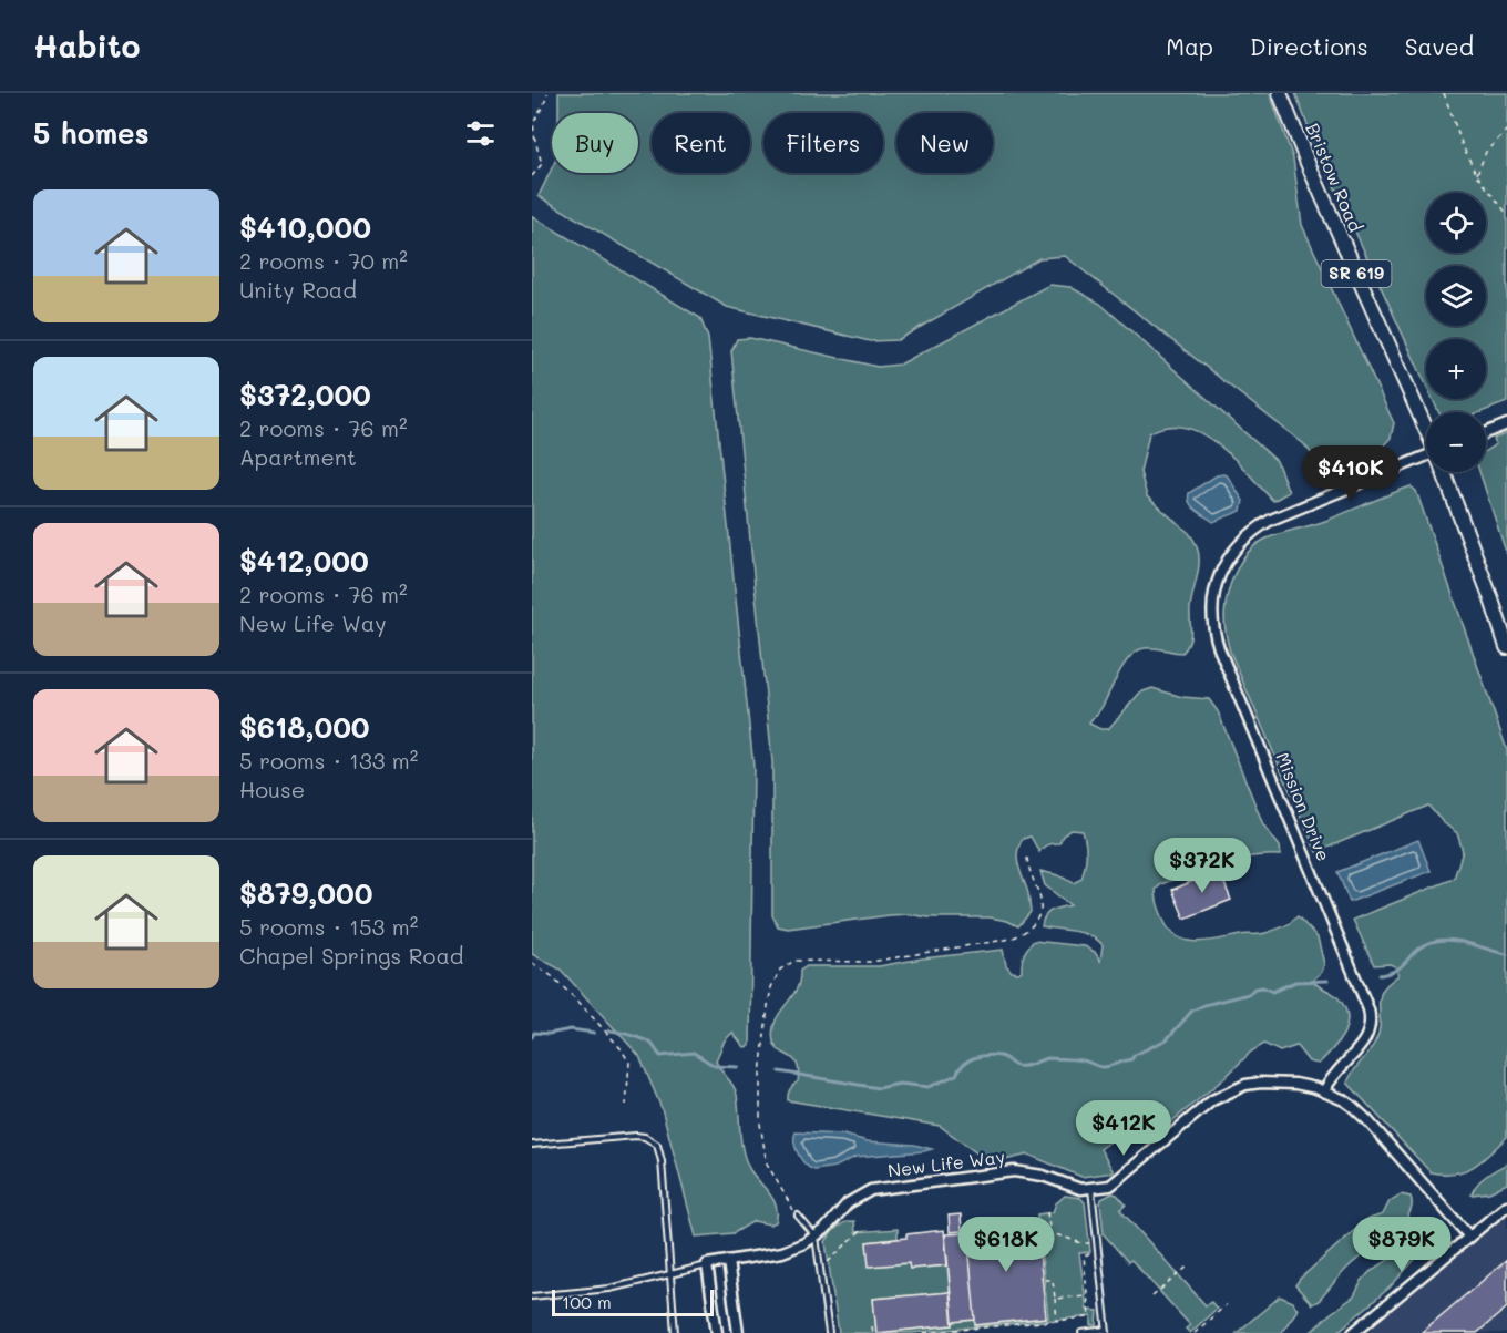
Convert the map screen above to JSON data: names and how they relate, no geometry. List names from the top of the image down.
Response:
{
  "streets": {
    "main road": ["Bristow Road", "SR 619"],
    "street": ["Mission Drive", "New Life Way"]
  },
  "scale_bar": "100 m",
  "page": {
    "header": "Habito",
    "nav": ["Map", "Directions", "Saved"],
    "heading": "5 homes",
    "chip": [
      "Buy",
      "Rent",
      "Filters",
      "New"
    ],
    "list": [
      {
        "name": "$410,000",
        "note": "2 rooms · 70 m² · Unity Road"
      },
      {
        "name": "$372,000",
        "note": "2 rooms · 76 m² · Apartment"
      },
      {
        "name": "$412,000",
        "note": "2 rooms · 76 m² · New Life Way"
      },
      {
        "name": "$618,000",
        "note": "5 rooms · 133 m² · House"
      },
      {
        "name": "$879,000",
        "note": "5 rooms · 153 m² · Chapel Springs Road"
      }
    ],
    "map_buttons": ["+", "−"],
    "price": [
      "$410K",
      "$372K",
      "$412K",
      "$618K",
      "$879K"
    ],
    "scale": "100 m"
  }
}
